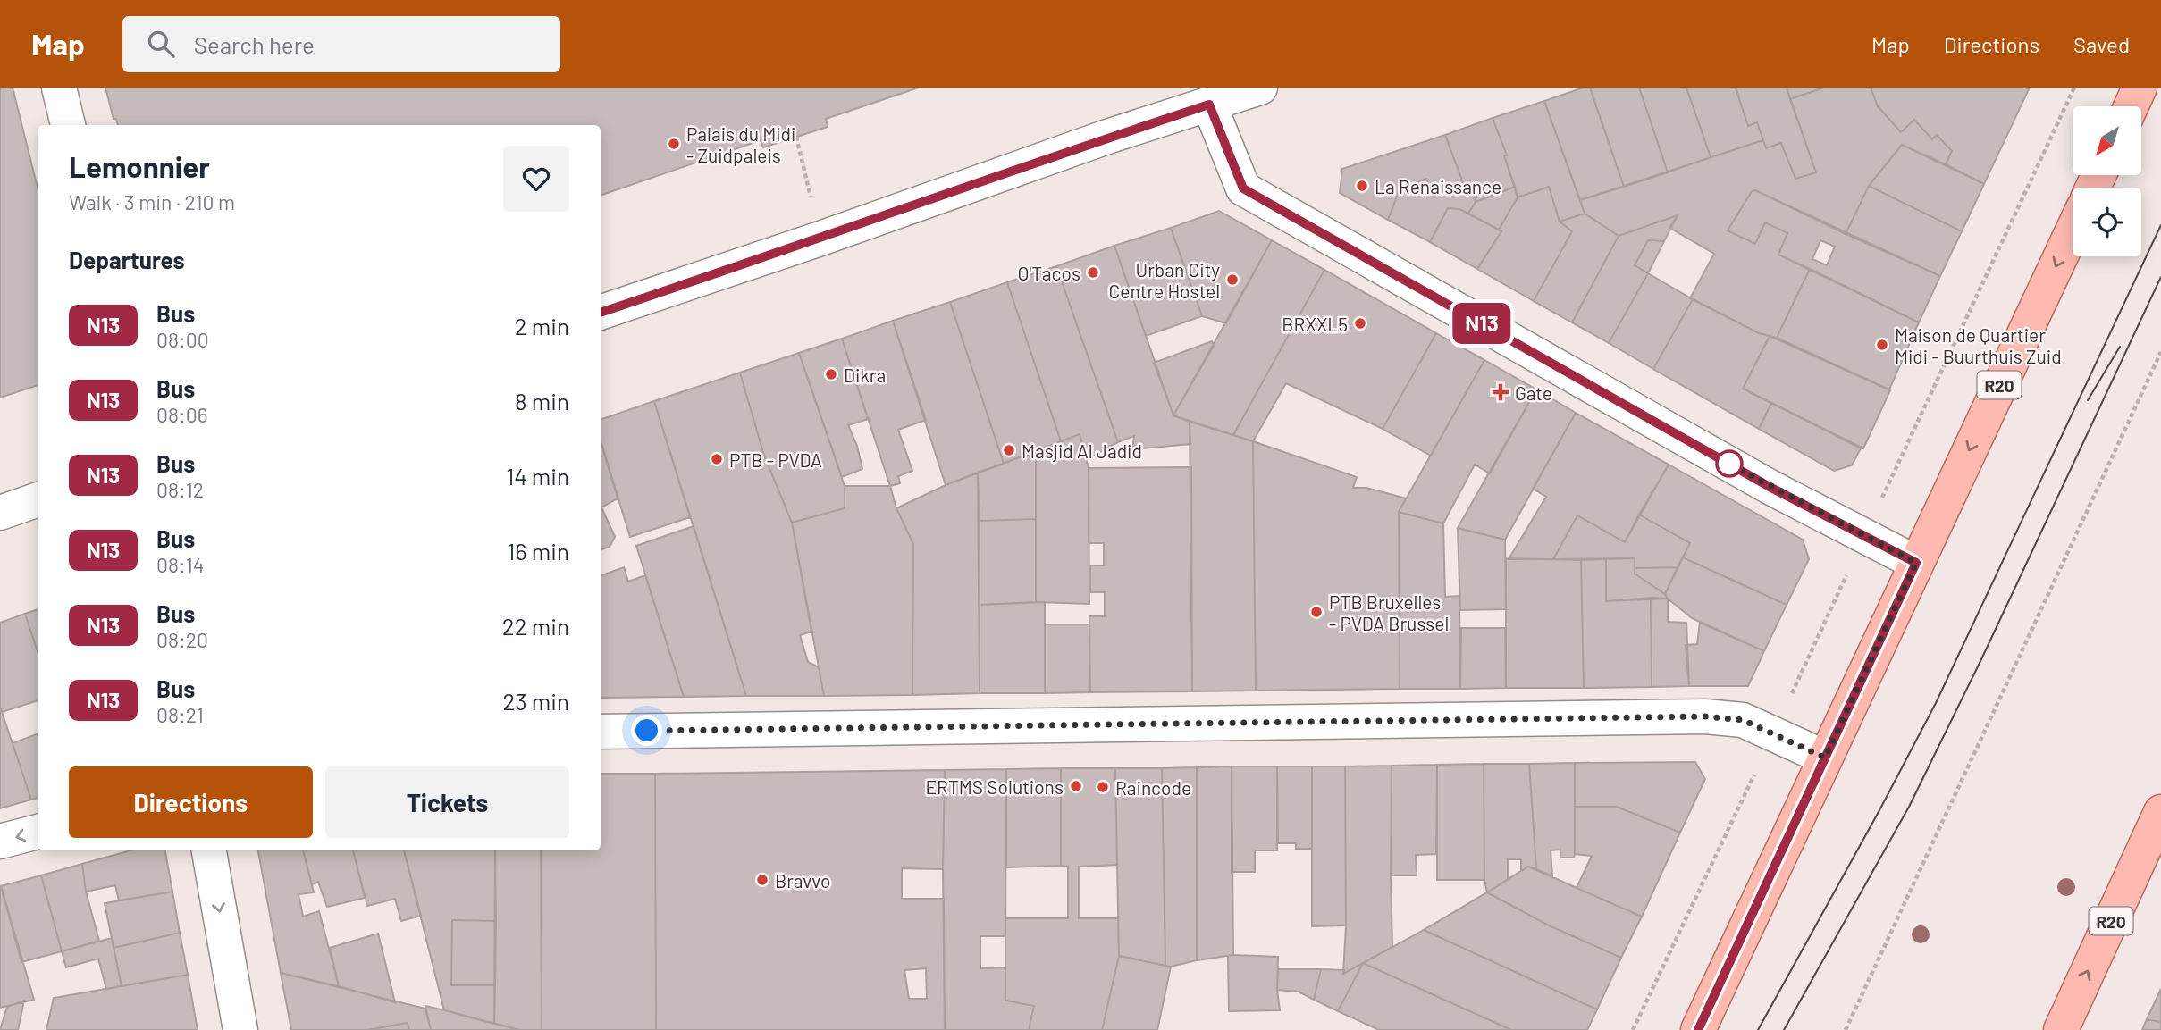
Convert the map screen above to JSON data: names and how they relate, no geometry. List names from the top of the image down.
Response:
{
  "streets": {
    "main road": ["R20"]
  },
  "places": {
    "other": [
      "Palais du Midi - Zuidpaleis",
      "La Renaissance",
      "O'Tacos",
      "Urban City Centre Hostel",
      "BRXXL5",
      "Maison de Quartier Midi - Buurthuis Zuid",
      "Dikra",
      "Masjid Al Jadid",
      "PTB - PVDA",
      "PTB Bruxelles - PVDA Brussel",
      "ERTMS Solutions",
      "Raincode",
      "Bravvo"
    ],
    "health": ["Gate"]
  },
  "lines": ["bus line N13"],
  "north": "bottom left",
  "page": {
    "header": "Map",
    "search": "Search here",
    "nav": ["Map", "Directions", "Saved"],
    "on_map": "N13",
    "heading": [
      ["Lemonnier", "Walk · 3 min · 210 m"],
      "Departures"
    ],
    "list": [
      {
        "mark": "N13",
        "name": "Bus",
        "note": "08:00",
        "value": "2 min"
      },
      {
        "mark": "N13",
        "name": "Bus",
        "note": "08:06",
        "value": "8 min"
      },
      {
        "mark": "N13",
        "name": "Bus",
        "note": "08:12",
        "value": "14 min"
      },
      {
        "mark": "N13",
        "name": "Bus",
        "note": "08:14",
        "value": "16 min"
      },
      {
        "mark": "N13",
        "name": "Bus",
        "note": "08:20",
        "value": "22 min"
      },
      {
        "mark": "N13",
        "name": "Bus",
        "note": "08:21",
        "value": "23 min"
      }
    ],
    "buttons": ["Directions", "Tickets"]
  }
}
